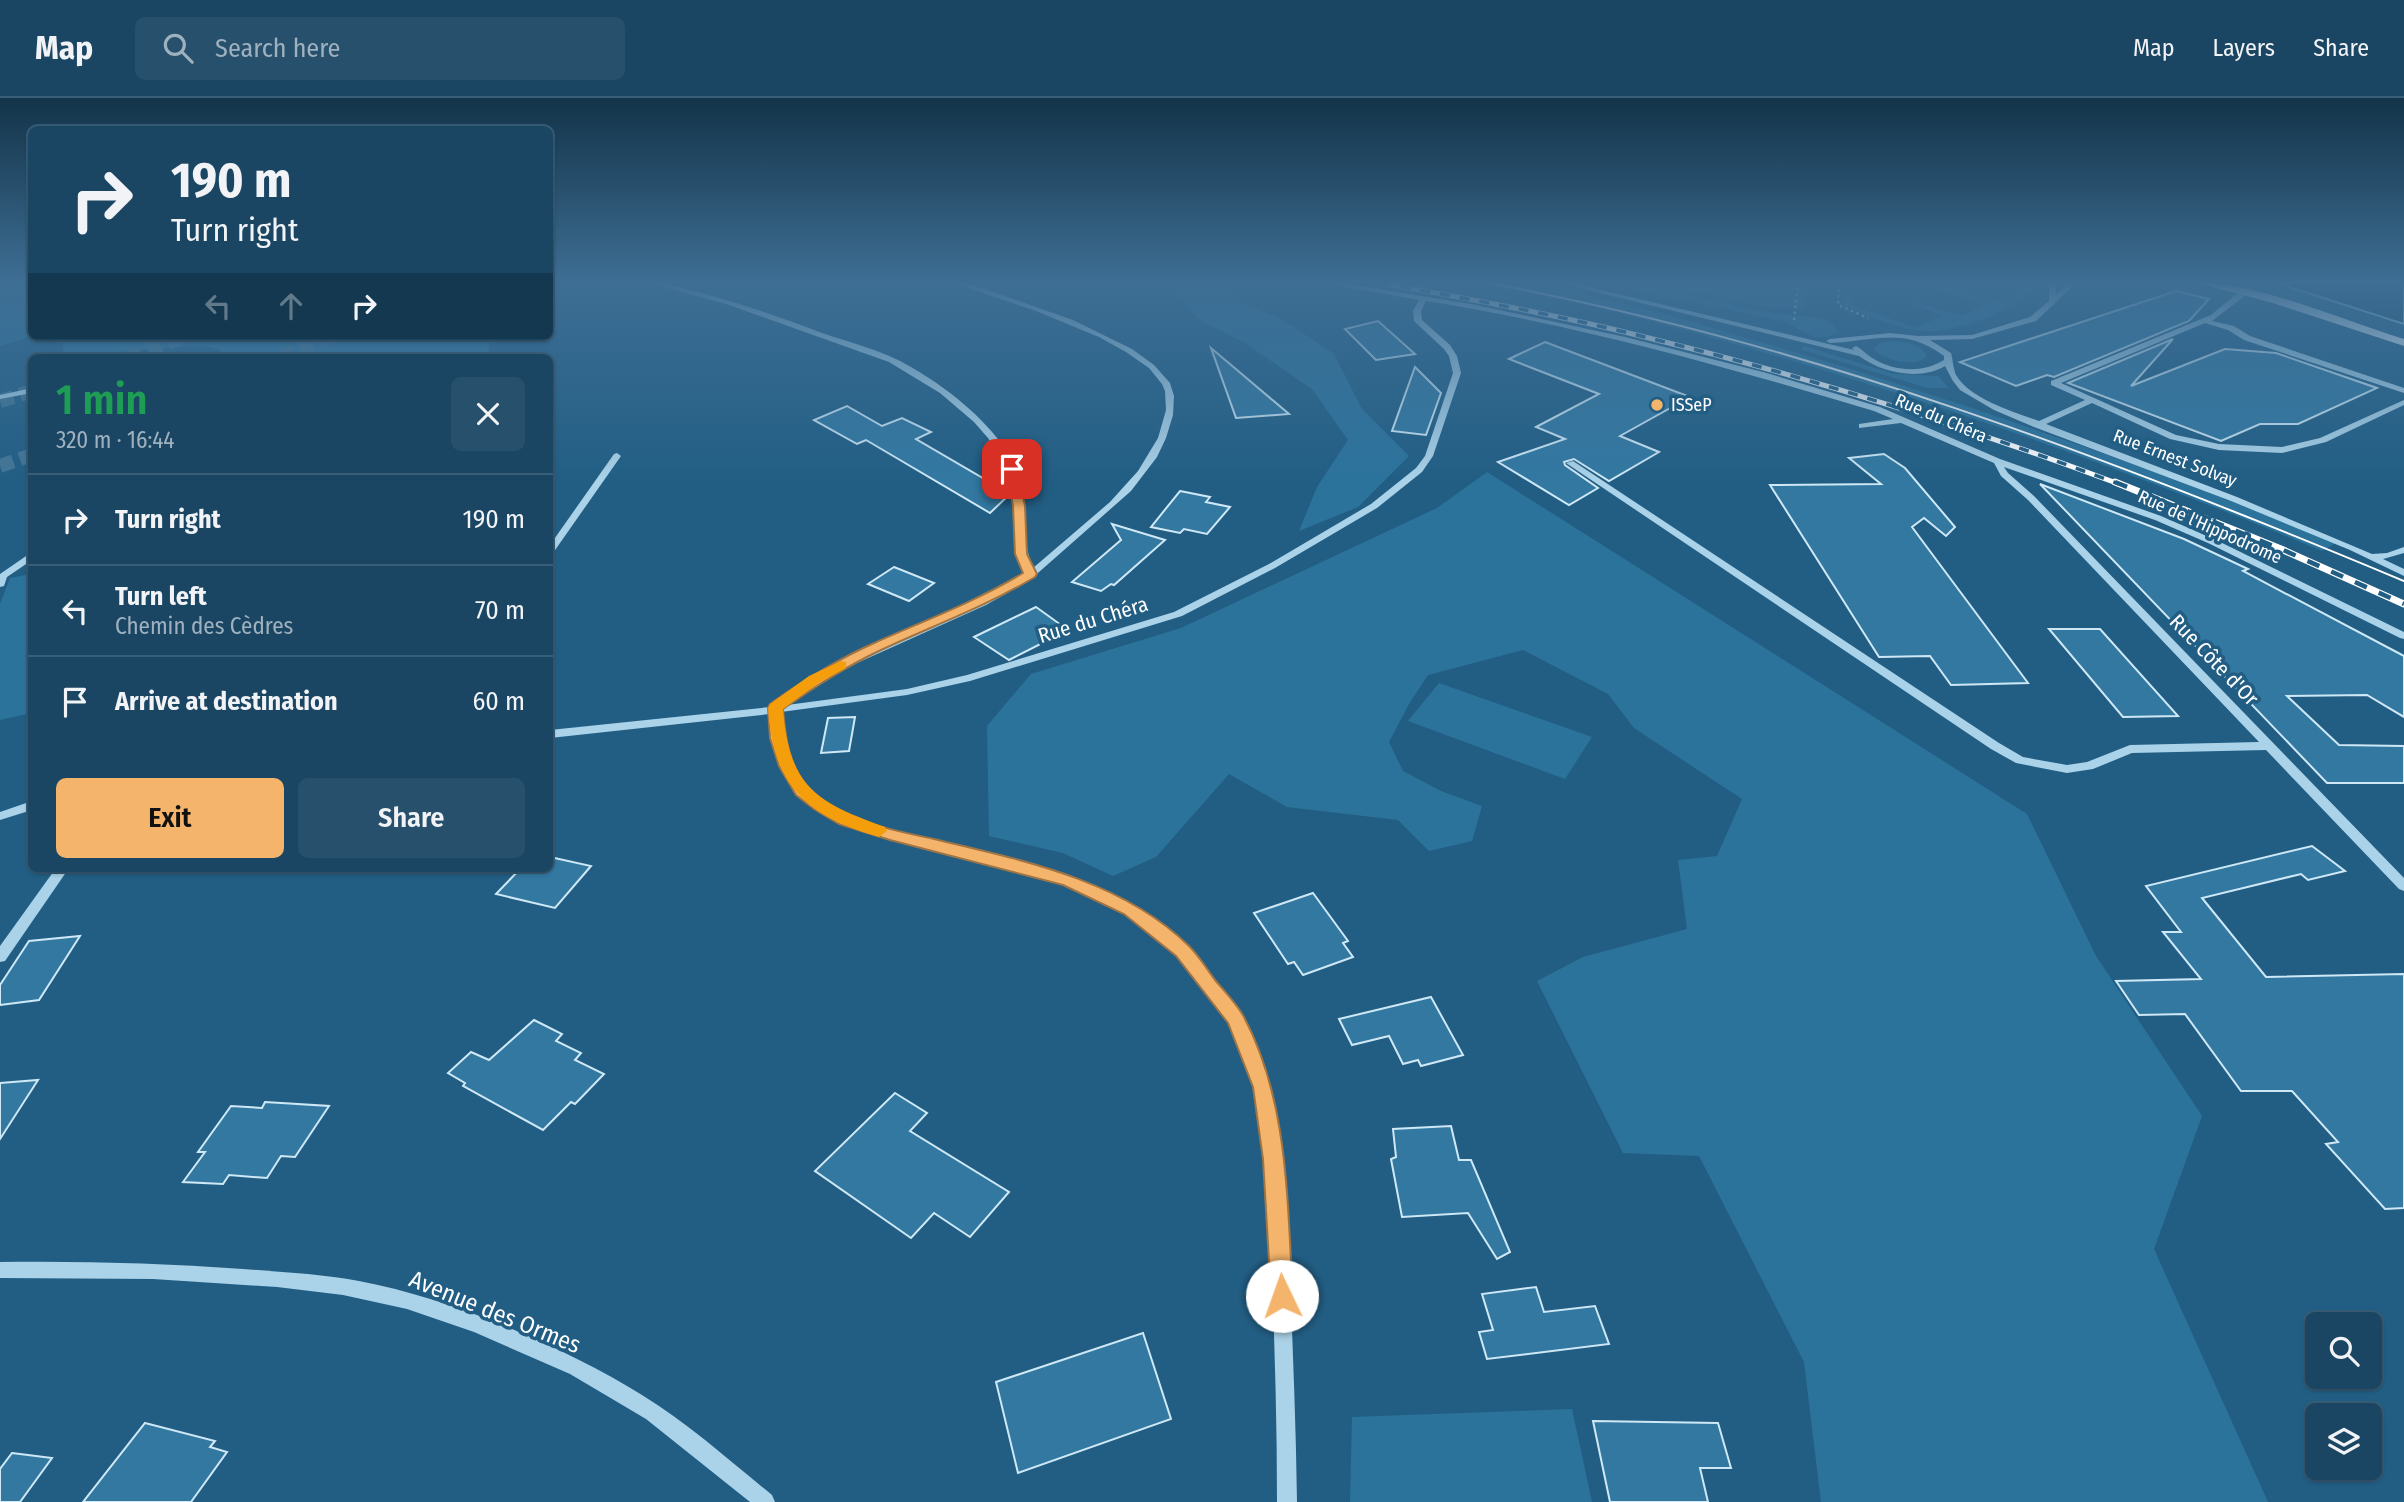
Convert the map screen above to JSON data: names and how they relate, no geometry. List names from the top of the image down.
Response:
{
  "streets": {
    "street": [
      "Rue du Chéra",
      "Rue Ernest Solvay",
      "Rue de l'Hippodrome",
      "Rue Côte d'Or",
      "Avenue des Ormes"
    ]
  },
  "crossings": [
    ["Rue du Chéra", "Rue de l'Hippodrome"],
    ["Rue du Chéra", "Rue Côte d'Or"],
    ["Rue de l'Hippodrome", "Rue Côte d'Or"]
  ],
  "places": ["ISSeP"],
  "page": {
    "header": "Map",
    "search": "Search here",
    "nav": ["Map", "Layers", "Share"],
    "turn": ["190 m", "Turn right"],
    "heading": ["1 min", "320 m · 16:44"],
    "list": [
      {
        "name": "Turn right",
        "value": "190 m"
      },
      {
        "name": "Turn left",
        "note": "Chemin des Cèdres",
        "value": "70 m"
      },
      {
        "name": "Arrive at destination",
        "value": "60 m"
      }
    ],
    "buttons": ["Exit", "Share"]
  }
}
